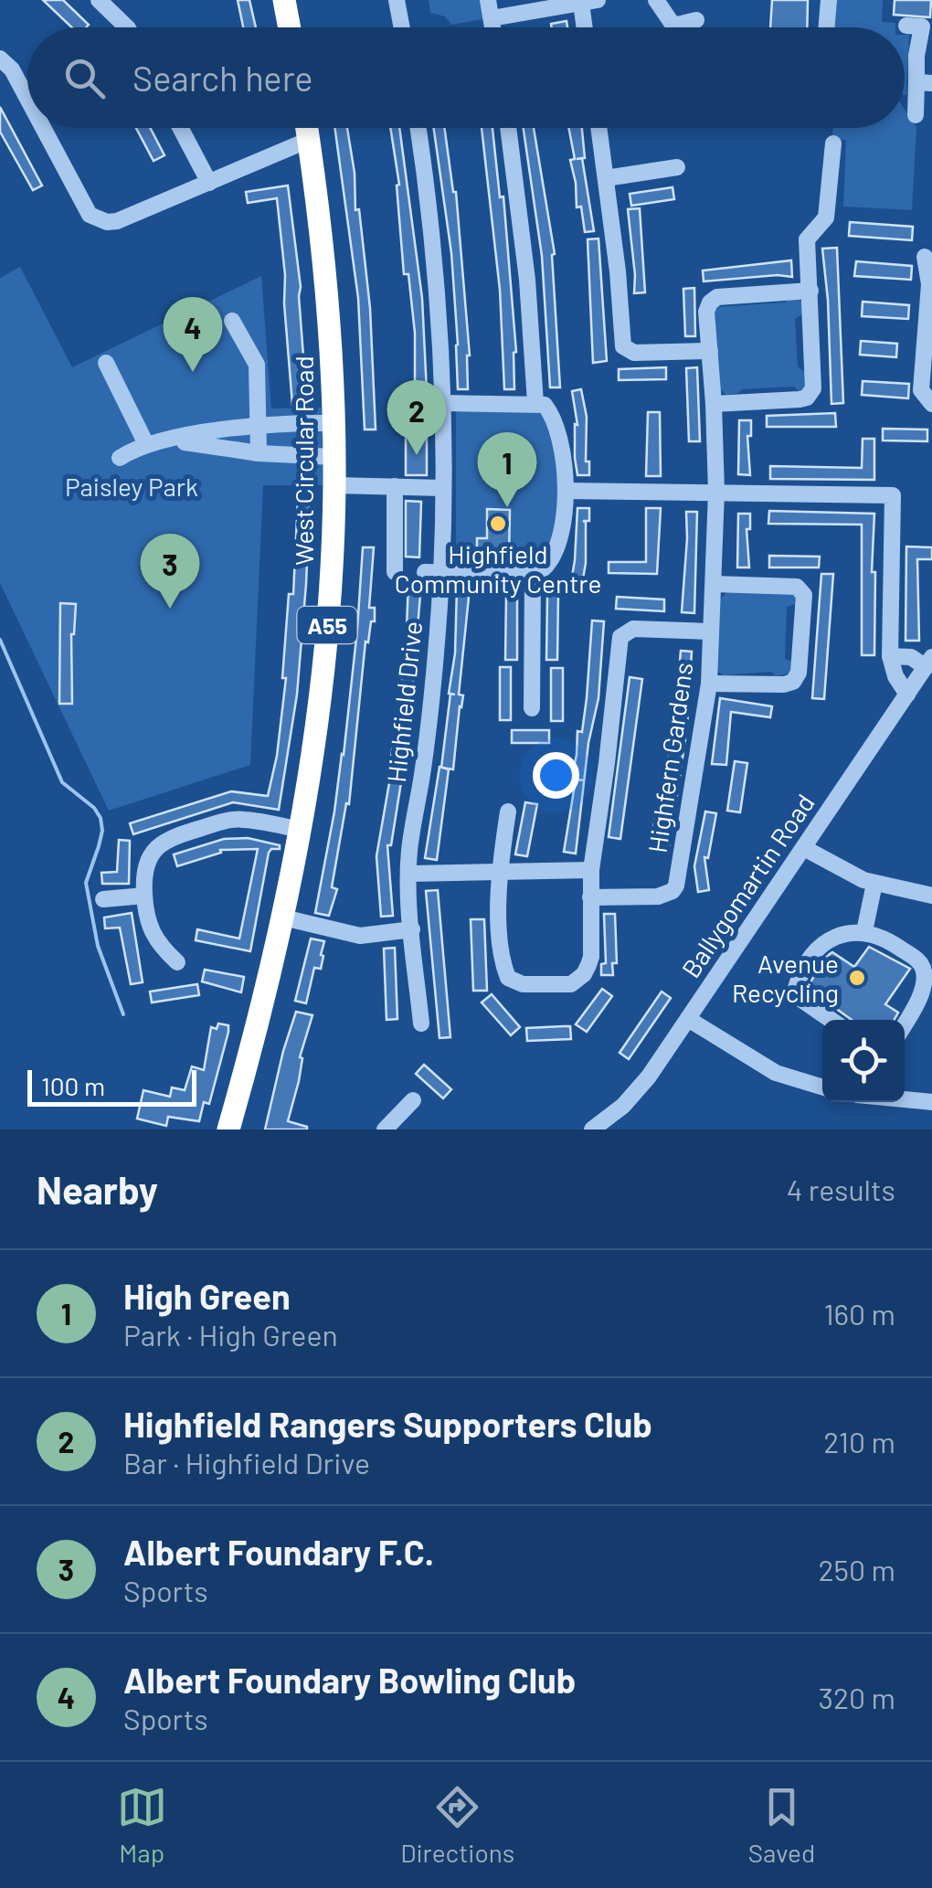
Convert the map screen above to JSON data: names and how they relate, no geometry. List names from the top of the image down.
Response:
{
  "streets": {
    "highway": ["West Circular Road", "A55"],
    "street": ["Highfield Drive", "Highfern Gardens", "Ballygomartin Road"]
  },
  "parks": ["Paisley Park"],
  "places": ["Highfield Community Centre", "Avenue Recycling"],
  "scale_bar": "100 m",
  "page": {
    "search": "Search here",
    "pins": [
      "4",
      "2",
      "1",
      "3"
    ],
    "scale": "100 m",
    "heading": ["Nearby", "4 results"],
    "list": [
      {
        "mark": "1",
        "name": "High Green",
        "note": "Park · High Green",
        "value": "160 m"
      },
      {
        "mark": "2",
        "name": "Highfield Rangers Supporters Club",
        "note": "Bar · Highfield Drive",
        "value": "210 m"
      },
      {
        "mark": "3",
        "name": "Albert Foundary F.C.",
        "note": "Sports",
        "value": "250 m"
      },
      {
        "mark": "4",
        "name": "Albert Foundary Bowling Club",
        "note": "Sports",
        "value": "320 m"
      }
    ],
    "nav": ["Map", "Directions", "Saved"]
  }
}
